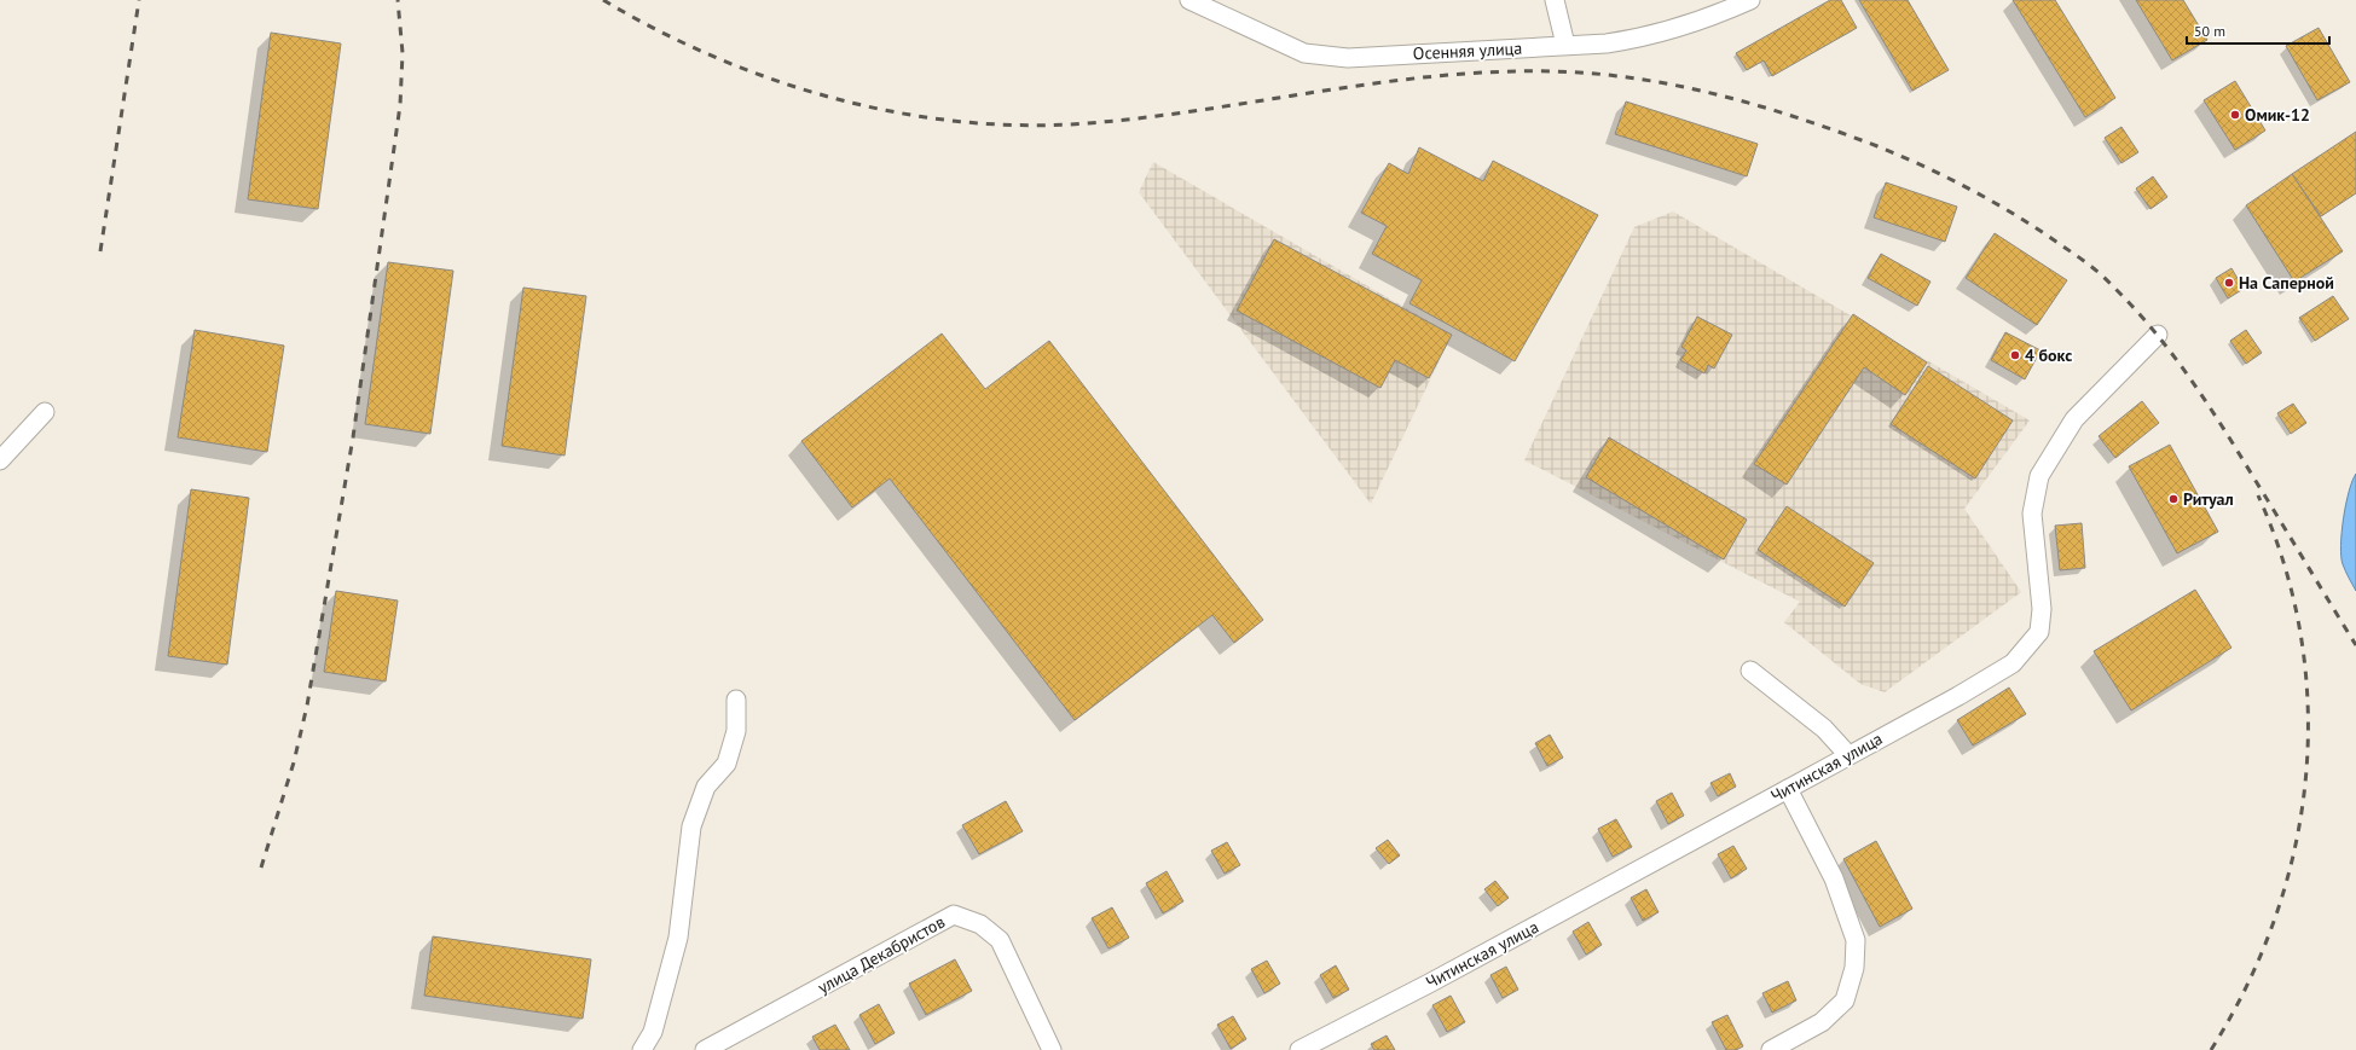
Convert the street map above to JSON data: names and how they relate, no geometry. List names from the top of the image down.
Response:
{
  "streets": {
    "street": ["Осенняя улица", "Читинская улица", "улица Декабристов"]
  },
  "places": [
    "Омик-12",
    "На Саперной",
    "4 бокс",
    "Ритуал"
  ],
  "scale_bar": "50 m"
}
